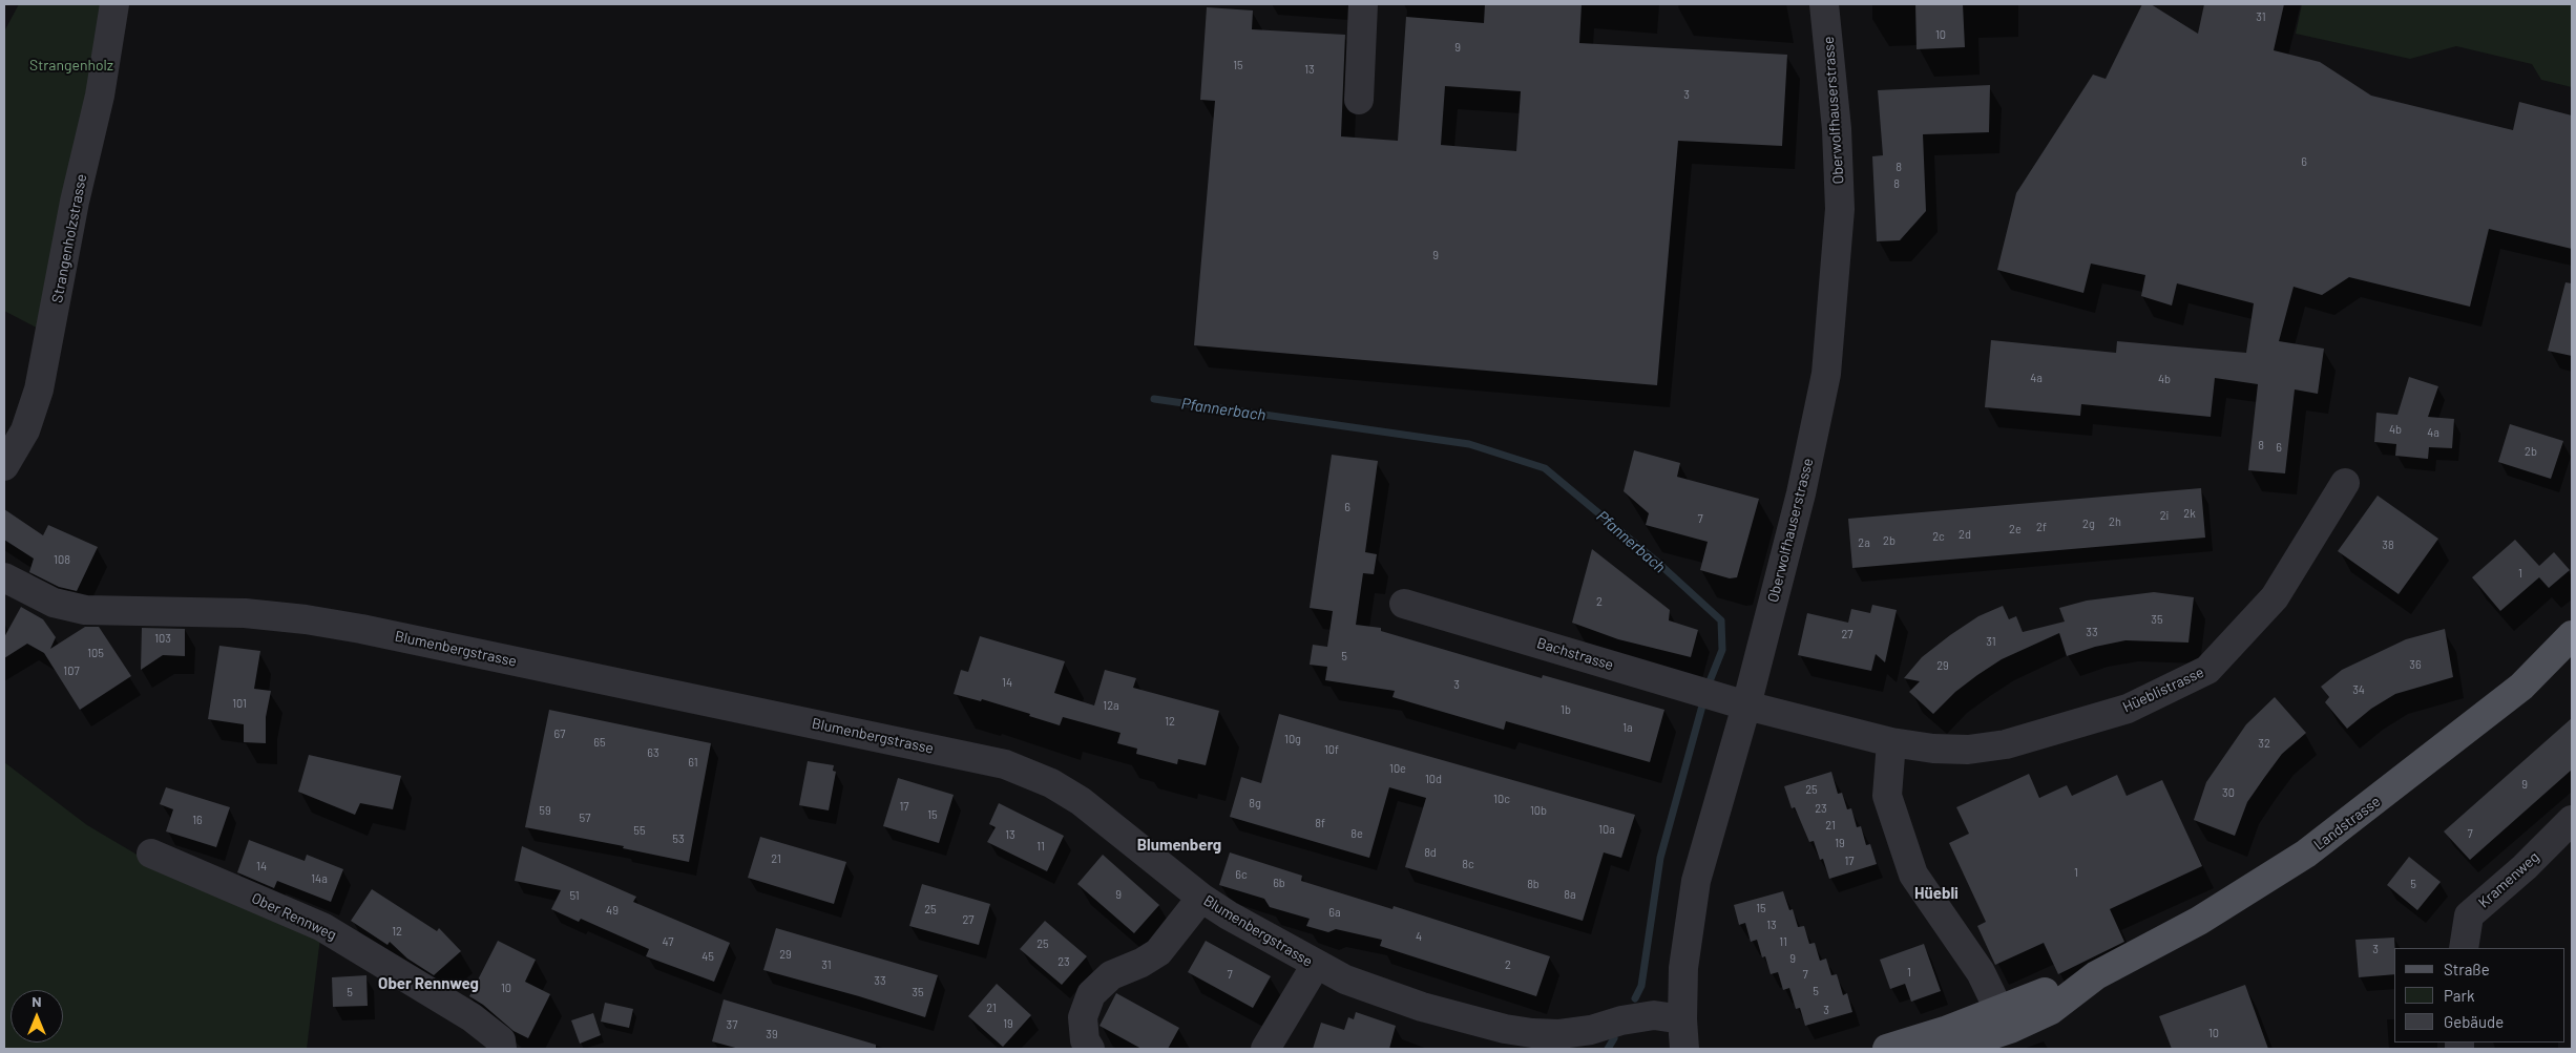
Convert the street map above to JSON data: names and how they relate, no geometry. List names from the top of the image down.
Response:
{
  "streets": {
    "main road": ["Landstrasse"],
    "street": [
      "Oberwolfhauserstrasse",
      "Strangenholzstrasse",
      "Blumenbergstrasse",
      "Bachstrasse",
      "Hüeblistrasse",
      "Kramenweg",
      "Ober Rennweg"
    ]
  },
  "crossings": [
    ["Oberwolfhauserstrasse", "Blumenbergstrasse"],
    ["Oberwolfhauserstrasse", "Bachstrasse"],
    ["Oberwolfhauserstrasse", "Hüeblistrasse"],
    ["Bachstrasse", "Hüeblistrasse"]
  ],
  "districts": ["Blumenberg", "Hüebli", "Ober Rennweg"],
  "water": ["Pfannerbach"],
  "parks": ["Strangenholz"],
  "house_numbers": [
    "31",
    "10",
    "9",
    "15",
    "13",
    "3",
    "6",
    "8",
    "8",
    "9",
    "4a",
    "4b",
    "4b",
    "4a",
    "8",
    "6",
    "2b",
    "6",
    "2k",
    "2i",
    "7",
    "2h",
    "2g",
    "2f",
    "2e",
    "2d",
    "2c",
    "2b",
    "2a",
    "38",
    "108",
    "1",
    "2",
    "35",
    "33",
    "27",
    "103",
    "31",
    "105",
    "5",
    "36",
    "29",
    "107",
    "14",
    "3",
    "34",
    "101",
    "12a",
    "1b",
    "12",
    "1a",
    "67",
    "10g",
    "65",
    "32",
    "10f",
    "63",
    "61",
    "10e",
    "10d",
    "9",
    "25",
    "30",
    "10c",
    "8g",
    "17",
    "23",
    "59",
    "10b",
    "15",
    "57",
    "16",
    "8f",
    "21",
    "10a",
    "55",
    "8e",
    "7",
    "13",
    "53",
    "19",
    "11",
    "8d",
    "21",
    "17",
    "8c",
    "14",
    "1",
    "6c",
    "14a",
    "6b",
    "8b",
    "5",
    "9",
    "8a",
    "51",
    "15",
    "25",
    "49",
    "6a",
    "27",
    "13",
    "12",
    "4",
    "47",
    "11",
    "25",
    "3",
    "29",
    "45",
    "9",
    "23",
    "31",
    "2",
    "1",
    "7",
    "7",
    "33",
    "10",
    "5",
    "5",
    "35",
    "21",
    "3",
    "19",
    "37",
    "10",
    "39"
  ],
  "legend": ["Straße", "Park", "Gebäude"],
  "north": "top"
}
